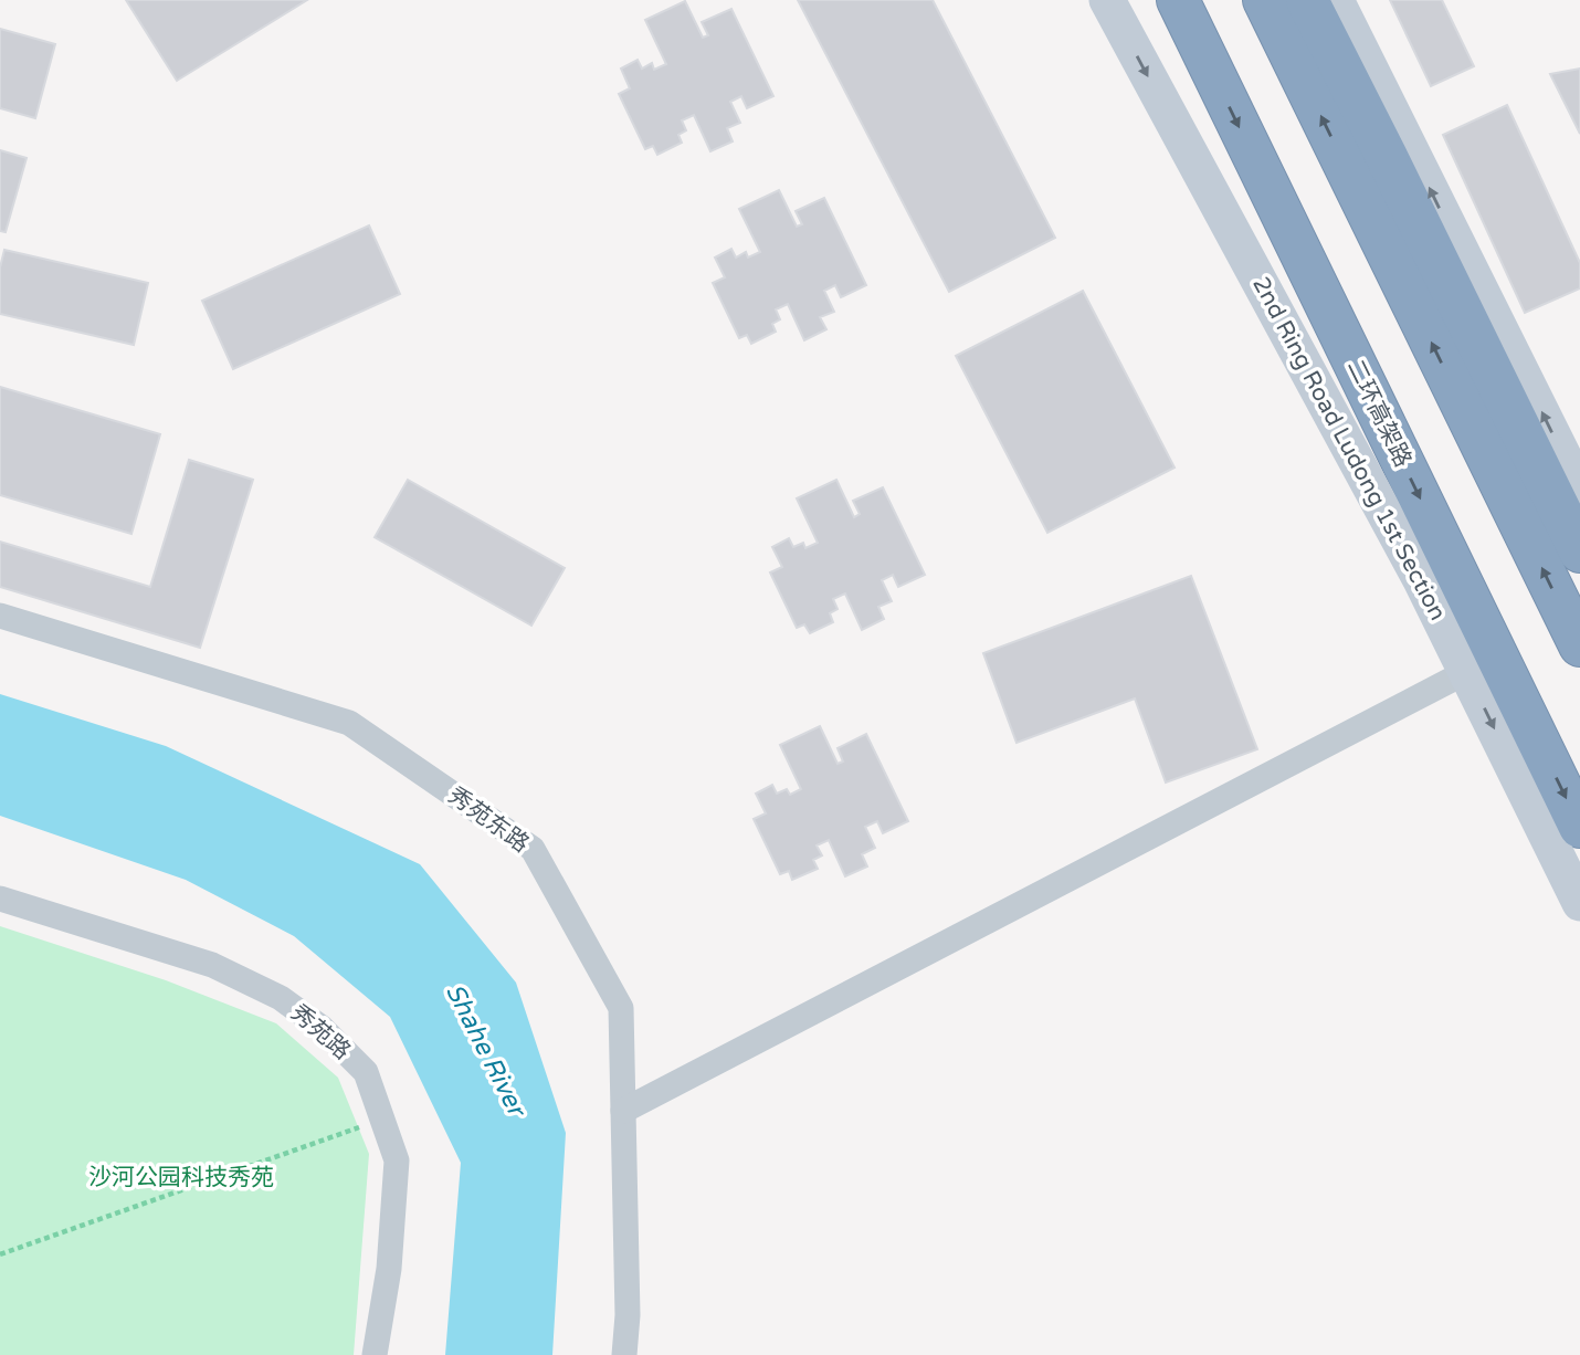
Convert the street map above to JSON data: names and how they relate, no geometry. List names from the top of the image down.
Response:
{
  "streets": {
    "highway": ["二环高架路"],
    "main road": ["2nd Ring Road Ludong 1st Section"],
    "street": ["秀苑东路", "秀苑路"]
  },
  "water": ["Shahe River"],
  "parks": ["沙河公园科技秀苑"]
}
